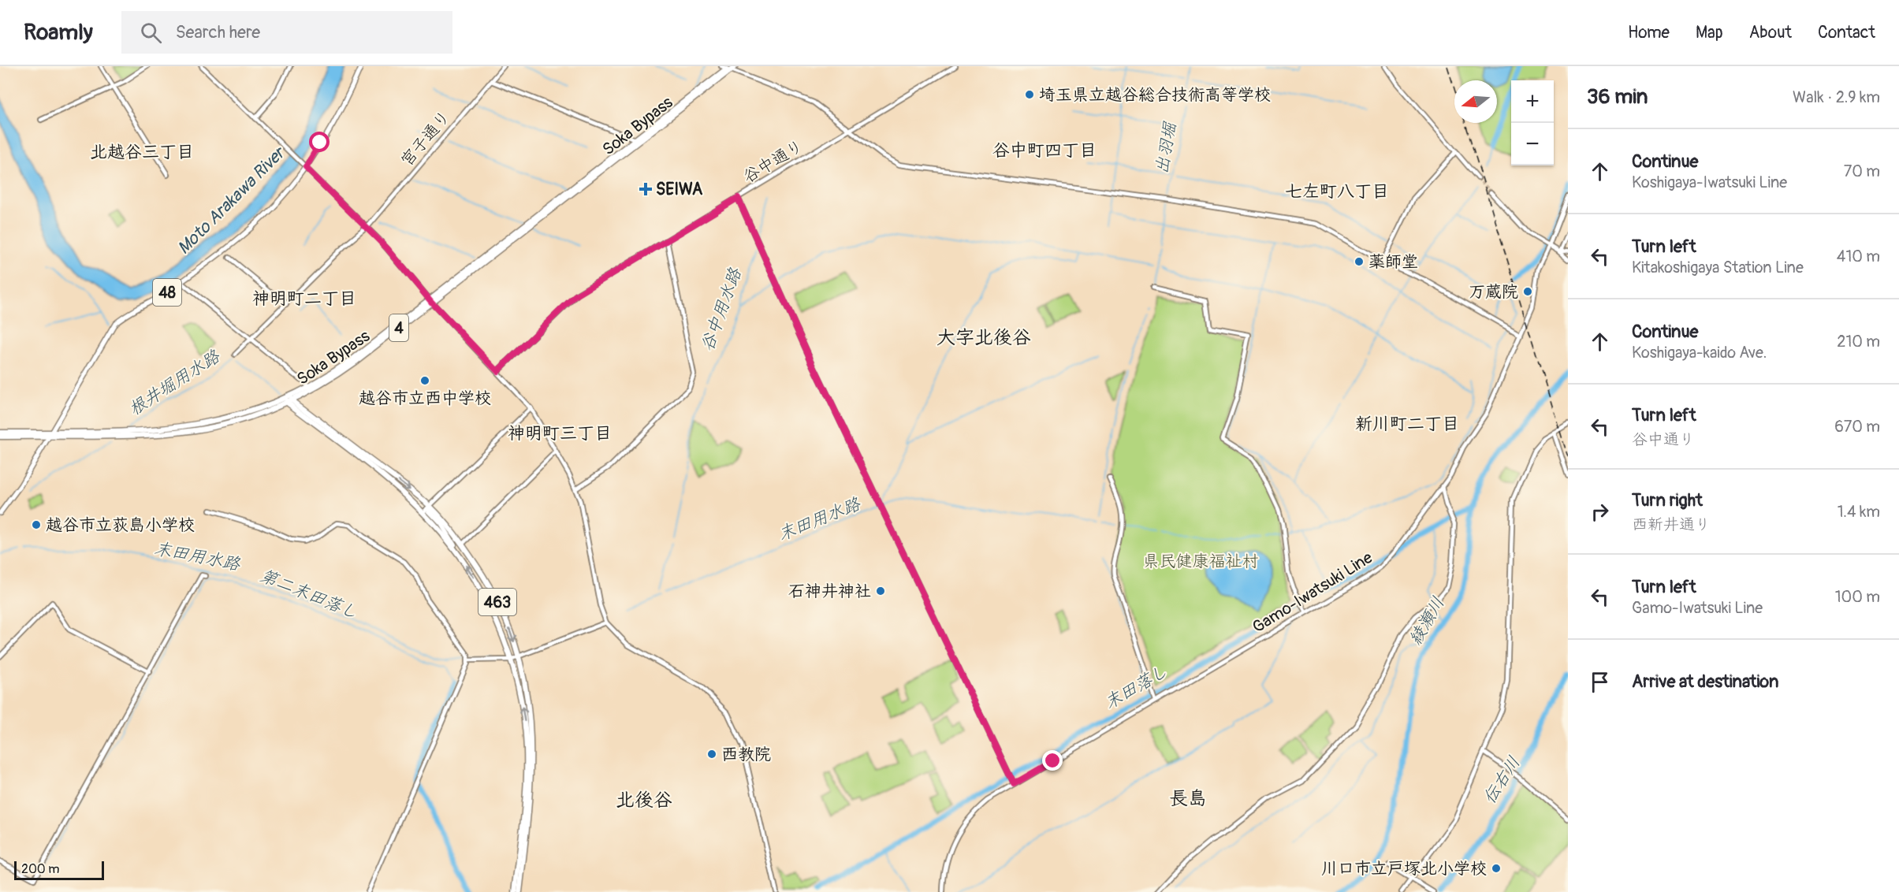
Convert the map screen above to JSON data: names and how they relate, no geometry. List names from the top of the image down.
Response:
{
  "streets": {
    "highway": ["Soka Bypass", "4", "463"],
    "main road": ["48"],
    "street": ["宮子通り", "谷中通り", "Gamo-Iwatsuki Line"]
  },
  "crossings": [
    ["Soka Bypass", "48"],
    ["Soka Bypass", "463"]
  ],
  "districts": [
    "谷中町四丁目",
    "北越谷三丁目",
    "七左町八丁目",
    "神明町二丁目",
    "大字北後谷",
    "新川町二丁目",
    "神明町三丁目",
    "長島",
    "北後谷"
  ],
  "water": [
    "出羽堀",
    "Moto Arakawa River",
    "谷中用水路",
    "根井堀用水路",
    "末田用水路",
    "第二末田落し",
    "綾瀬川",
    "末田落し",
    "伝右川"
  ],
  "parks": ["県民健康福祉村"],
  "places": {
    "other": [
      "埼玉県立越谷総合技術高等学校",
      "薬師堂",
      "万蔵院",
      "越谷市立西中学校",
      "越谷市立荻島小学校",
      "石神井神社",
      "西教院",
      "川口市立戸塚北小学校"
    ],
    "health": ["SEIWA"]
  },
  "scale_bar": "200 m",
  "north": "left",
  "page": {
    "header": "Roamly",
    "search": "Search here",
    "nav": [
      "Home",
      "Map",
      "About",
      "Contact"
    ],
    "heading": ["36 min", "Walk · 2.9 km"],
    "map_buttons": ["+", "−"],
    "list": [
      ["Continue", "Koshigaya-Iwatsuki Line", "70 m"],
      ["Turn left", "Kitakoshigaya Station Line", "410 m"],
      ["Continue", "Koshigaya-kaido Ave.", "210 m"],
      ["Turn left", "谷中通り", "670 m"],
      ["Turn right", "西新井通り", "1.4 km"],
      ["Turn left", "Gamo-Iwatsuki Line", "100 m"],
      "Arrive at destination"
    ],
    "scale": "200 m"
  }
}
